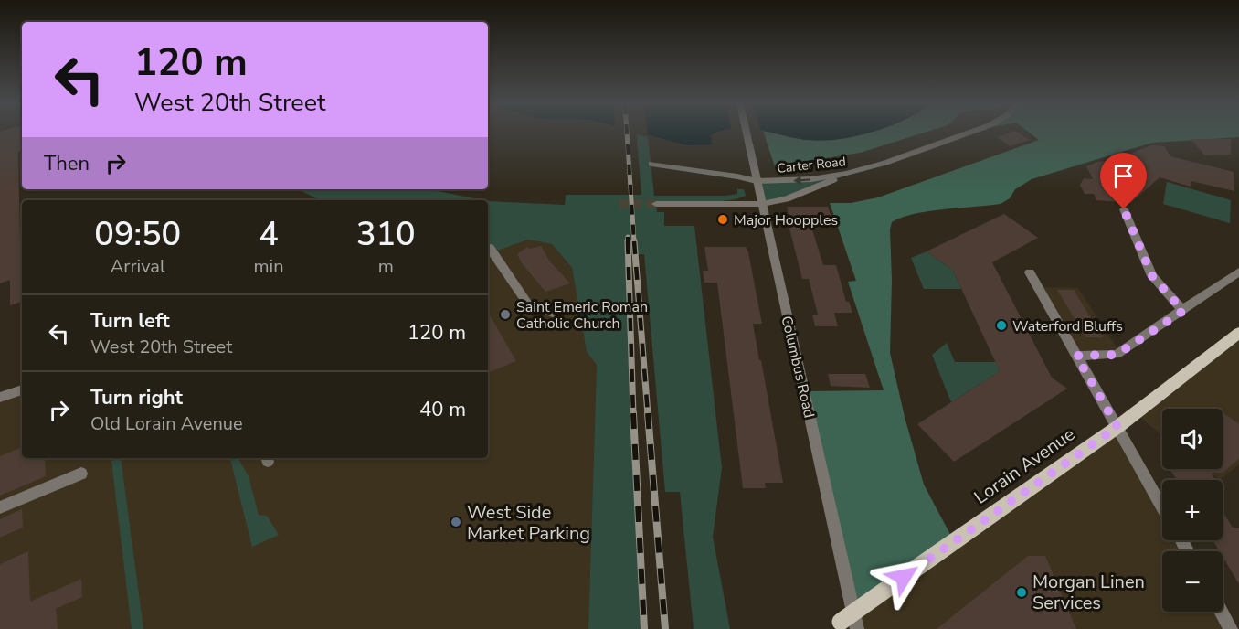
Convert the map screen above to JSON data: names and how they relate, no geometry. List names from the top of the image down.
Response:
{
  "streets": {
    "main road": ["Lorain Avenue"],
    "street": ["Carter Road", "Columbus Road"]
  },
  "crossings": [
    ["Carter Road", "Columbus Road"]
  ],
  "places": [
    "Major Hoopples",
    "Saint Emeric Roman Catholic Church",
    "Waterford Bluffs",
    "West Side Market Parking",
    "Morgan Linen Services"
  ],
  "page": {
    "turn": ["120 m", "West 20th Street"],
    "then": "Then",
    "eta": [
      "09:50",
      "Arrival",
      "4",
      "min",
      "310",
      "m"
    ],
    "list": [
      {
        "name": "Turn left",
        "note": "West 20th Street",
        "value": "120 m"
      },
      {
        "name": "Turn right",
        "note": "Old Lorain Avenue",
        "value": "40 m"
      }
    ],
    "map_buttons": ["+", "−"]
  }
}
